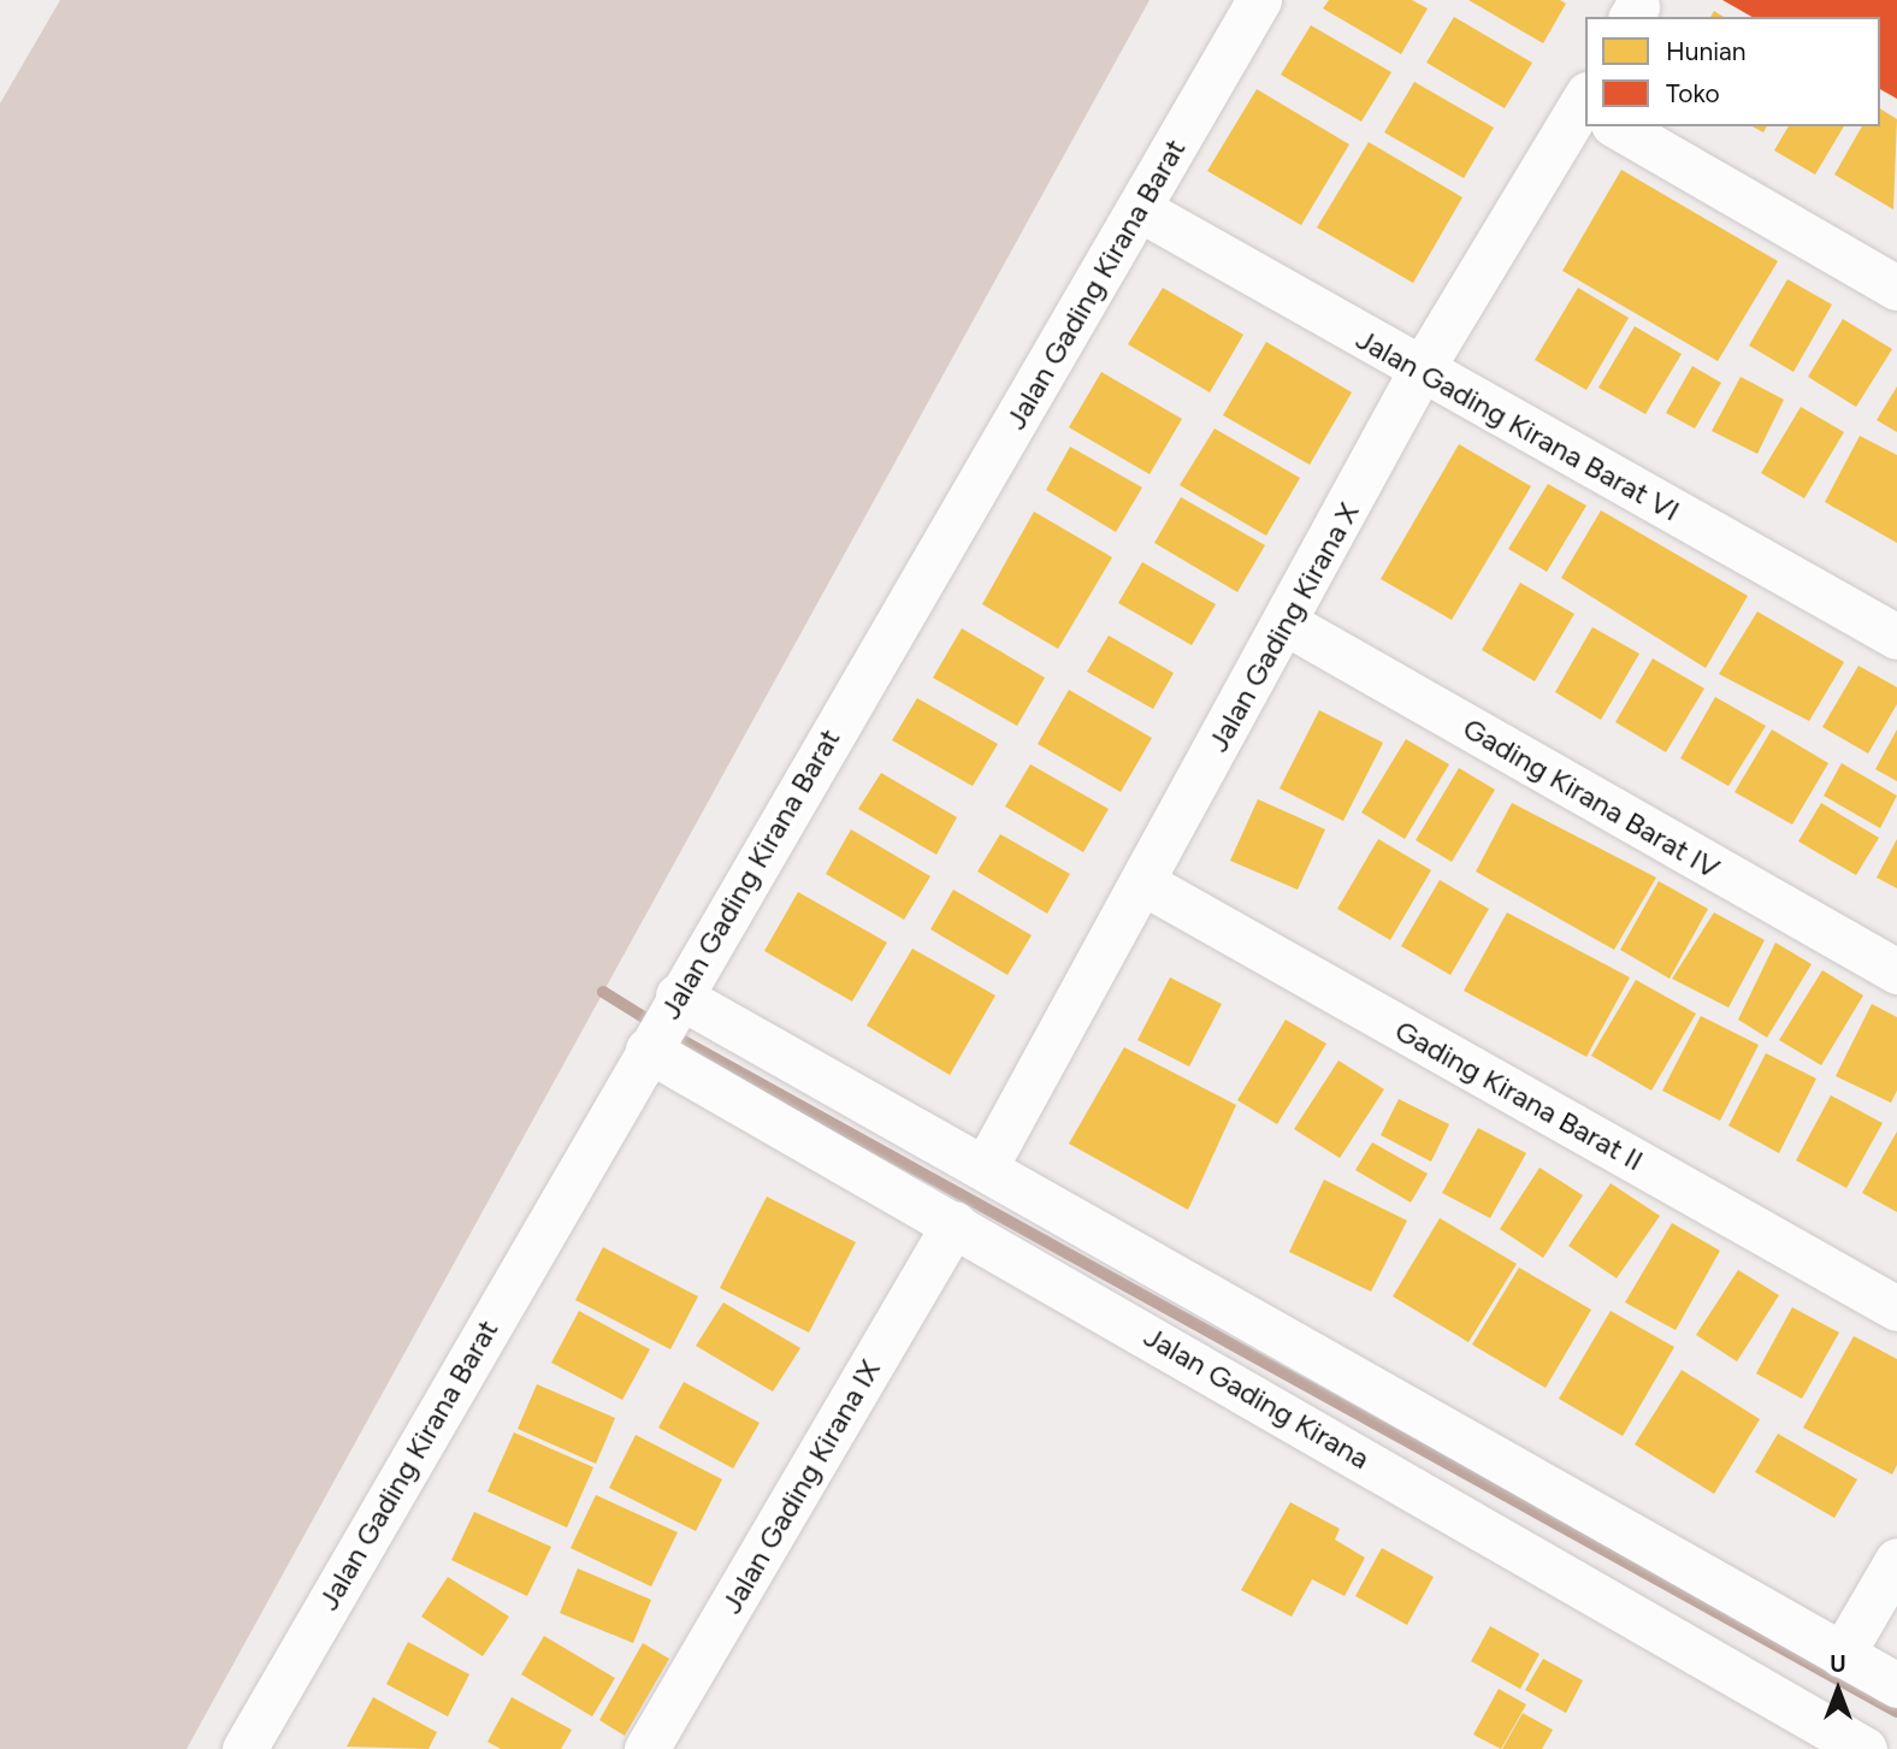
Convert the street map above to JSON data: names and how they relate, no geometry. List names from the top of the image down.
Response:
{
  "streets": {
    "street": [
      "Jalan Gading Kirana Barat",
      "Jalan Gading Kirana Barat VI",
      "Jalan Gading Kirana X",
      "Gading Kirana Barat IV",
      "Gading Kirana Barat II",
      "Jalan Gading Kirana",
      "Jalan Gading Kirana IX"
    ]
  },
  "crossings": [
    ["Jalan Gading Kirana Barat", "Jalan Gading Kirana Barat VI"],
    ["Jalan Gading Kirana Barat", "Jalan Gading Kirana"],
    ["Jalan Gading Kirana Barat VI", "Jalan Gading Kirana X"],
    ["Jalan Gading Kirana X", "Gading Kirana Barat IV"],
    ["Jalan Gading Kirana X", "Gading Kirana Barat II"],
    ["Jalan Gading Kirana", "Jalan Gading Kirana IX"]
  ],
  "legend": ["Hunian", "Toko"],
  "north": "top"
}
